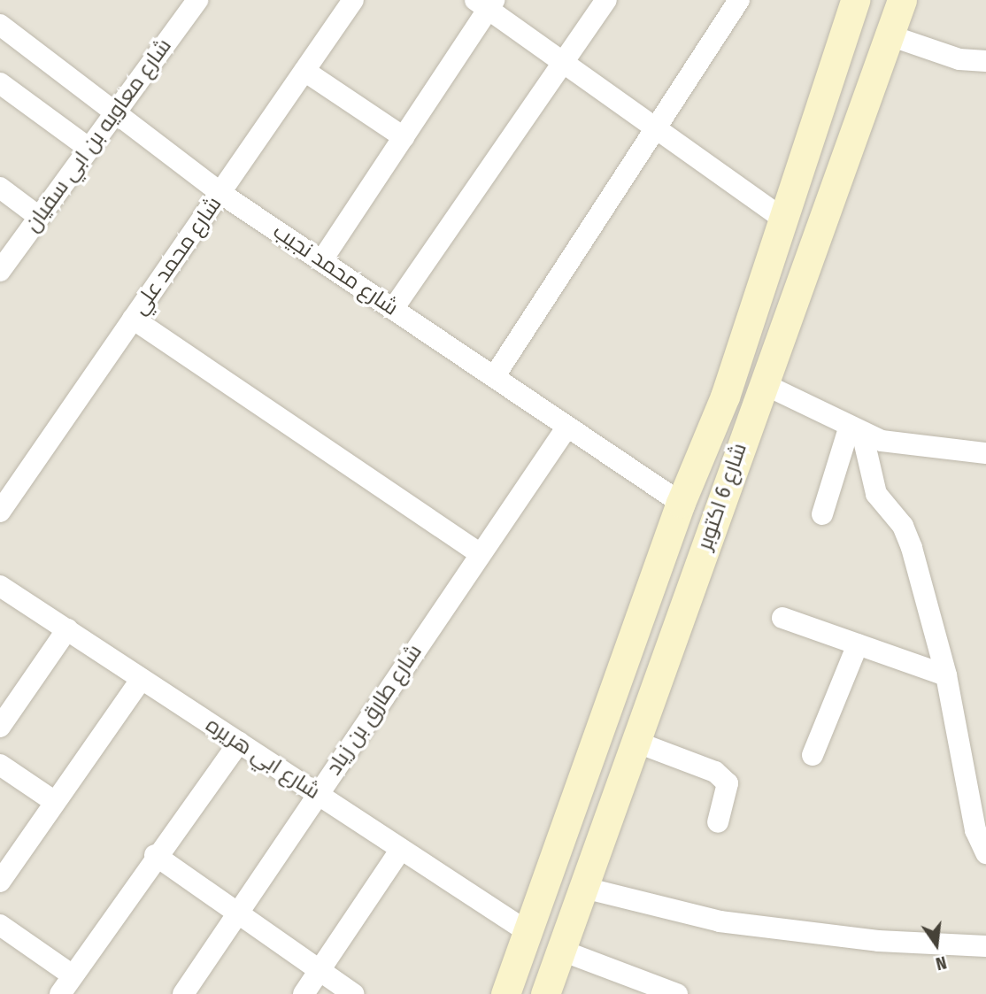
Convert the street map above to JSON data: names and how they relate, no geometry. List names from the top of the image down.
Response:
{
  "streets": {
    "street": [
      "شارع معاويه بن ابي سفيان",
      "شارع محمد علي",
      "شارع محمد نجيب",
      "شارع 6 اكتوبر",
      "شارع طارق بن زياد",
      "شارع ابي هريره"
    ]
  },
  "crossings": [
    ["شارع معاويه بن ابي سفيان", "شارع محمد نجيب"],
    ["شارع محمد علي", "شارع محمد نجيب"],
    ["شارع محمد نجيب", "شارع 6 اكتوبر"],
    ["شارع محمد نجيب", "شارع طارق بن زياد"],
    ["شارع 6 اكتوبر", "شارع ابي هريره"],
    ["شارع طارق بن زياد", "شارع ابي هريره"]
  ],
  "north": "bottom"
}
